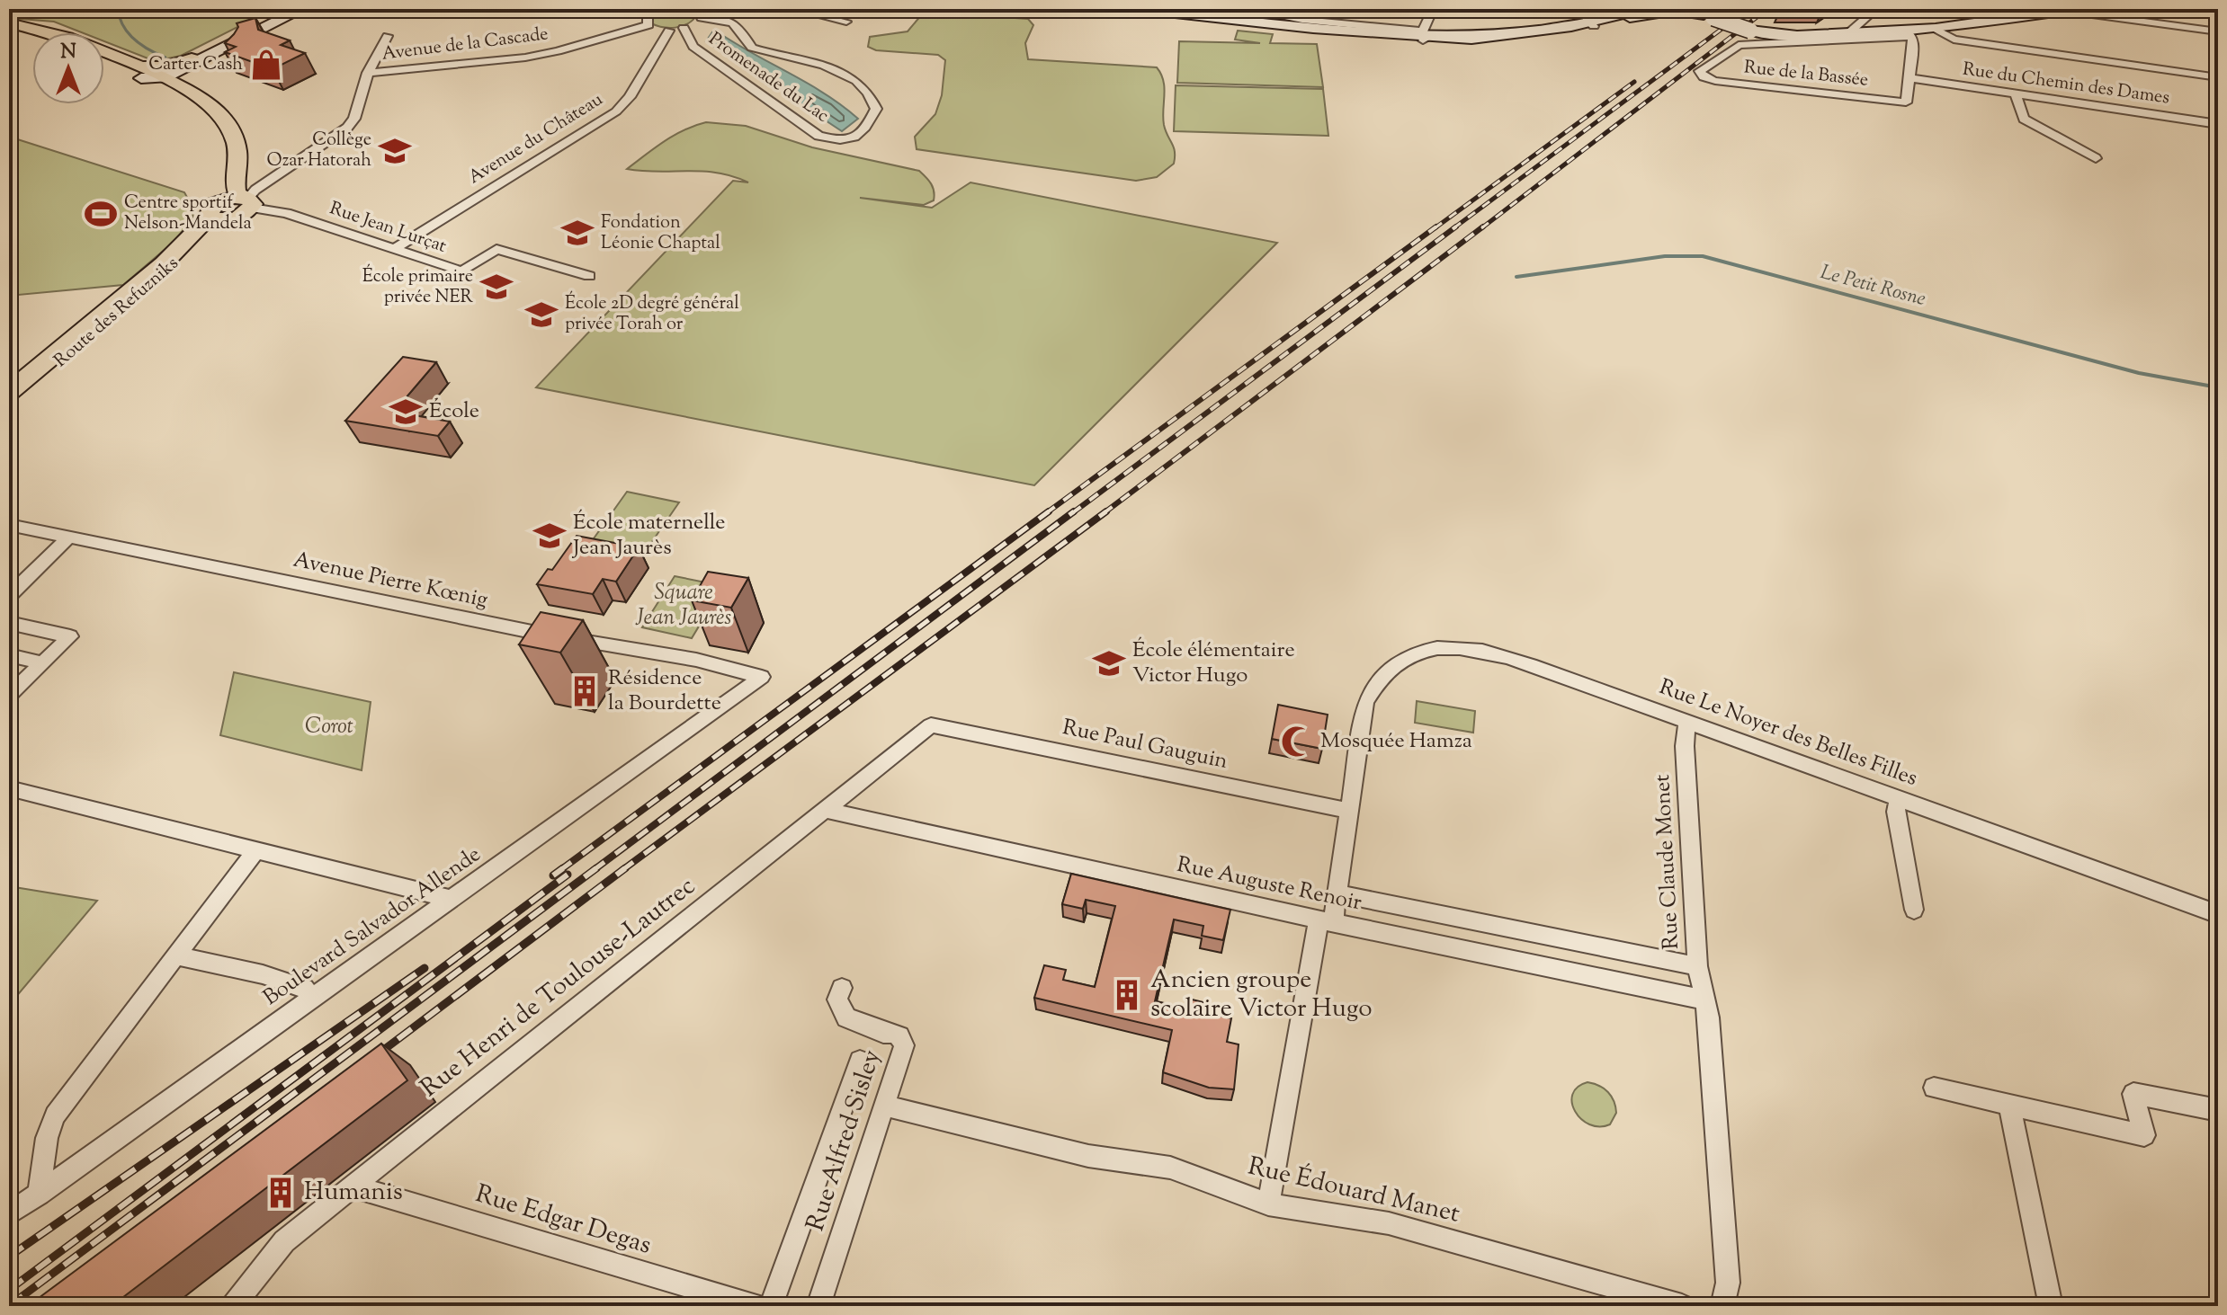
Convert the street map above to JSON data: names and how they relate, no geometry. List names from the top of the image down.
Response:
{
  "streets": {
    "main road": ["Route des Refuzniks"],
    "street": [
      "Avenue de la Cascade",
      "Rue de la Bassée",
      "Promenade du Lac",
      "Rue du Chemin des Dames",
      "Avenue du Château",
      "Rue Jean Lurçat",
      "Avenue Pierre Kœnig",
      "Rue Le Noyer des Belles Filles",
      "Rue Paul Gauguin",
      "Rue Claude Monet",
      "Rue Auguste Renoir",
      "Boulevard Salvador Allende",
      "Rue Henri de Toulouse-Lautrec",
      "Rue Alfred Sisley",
      "Rue Édouard Manet",
      "Rue Edgar Degas"
    ]
  },
  "crossings": [
    ["Rue de la Bassée", "Rue du Chemin des Dames"],
    ["Avenue du Château", "Rue Jean Lurçat"],
    ["Rue Jean Lurçat", "Route des Refuzniks"],
    ["Avenue Pierre Kœnig", "Boulevard Salvador Allende"],
    ["Rue Le Noyer des Belles Filles", "Rue Paul Gauguin"],
    ["Rue Le Noyer des Belles Filles", "Rue Claude Monet"],
    ["Rue Le Noyer des Belles Filles", "Rue Auguste Renoir"],
    ["Rue Le Noyer des Belles Filles", "Rue Édouard Manet"],
    ["Rue Paul Gauguin", "Rue Henri de Toulouse-Lautrec"],
    ["Rue Claude Monet", "Rue Auguste Renoir"],
    ["Rue Auguste Renoir", "Rue Henri de Toulouse-Lautrec"],
    ["Rue Henri de Toulouse-Lautrec", "Rue Edgar Degas"],
    ["Rue Alfred Sisley", "Rue Édouard Manet"]
  ],
  "water": ["Le Petit Rosne"],
  "parks": ["Square Jean Jaurès", "Corot"],
  "places": {
    "shop": ["Carter Cash"],
    "school or university": [
      "Collège Ozar Hatorah",
      "Fondation Léonie Chaptal",
      "École primaire privée NER",
      "École 2D degré général privée Torah or",
      "École",
      "École maternelle Jean Jaurès",
      "École élémentaire Victor Hugo"
    ],
    "sports": ["Centre sportif Nelson-Mandela"],
    "building": ["Résidence la Bourdette", "Ancien groupe scolaire Victor Hugo", "Humanis"],
    "mosque": ["Mosquée Hamza"]
  },
  "north": "top"
}
